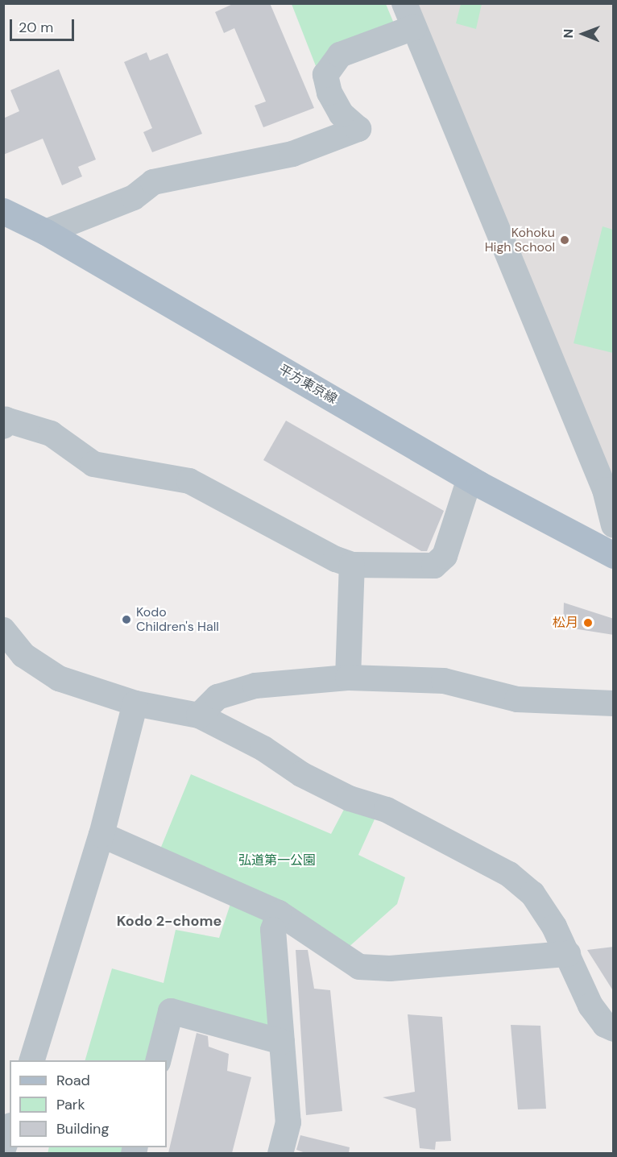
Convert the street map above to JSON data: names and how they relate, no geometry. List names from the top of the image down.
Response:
{
  "streets": {
    "main road": ["平方東京線"]
  },
  "districts": ["Kodo 2-chome"],
  "parks": ["弘道第一公園"],
  "places": ["Kohoku High School", "Kodo Children's Hall", "松月"],
  "legend": ["Road", "Park", "Building"],
  "scale_bar": "20 m",
  "north": "left"
}
